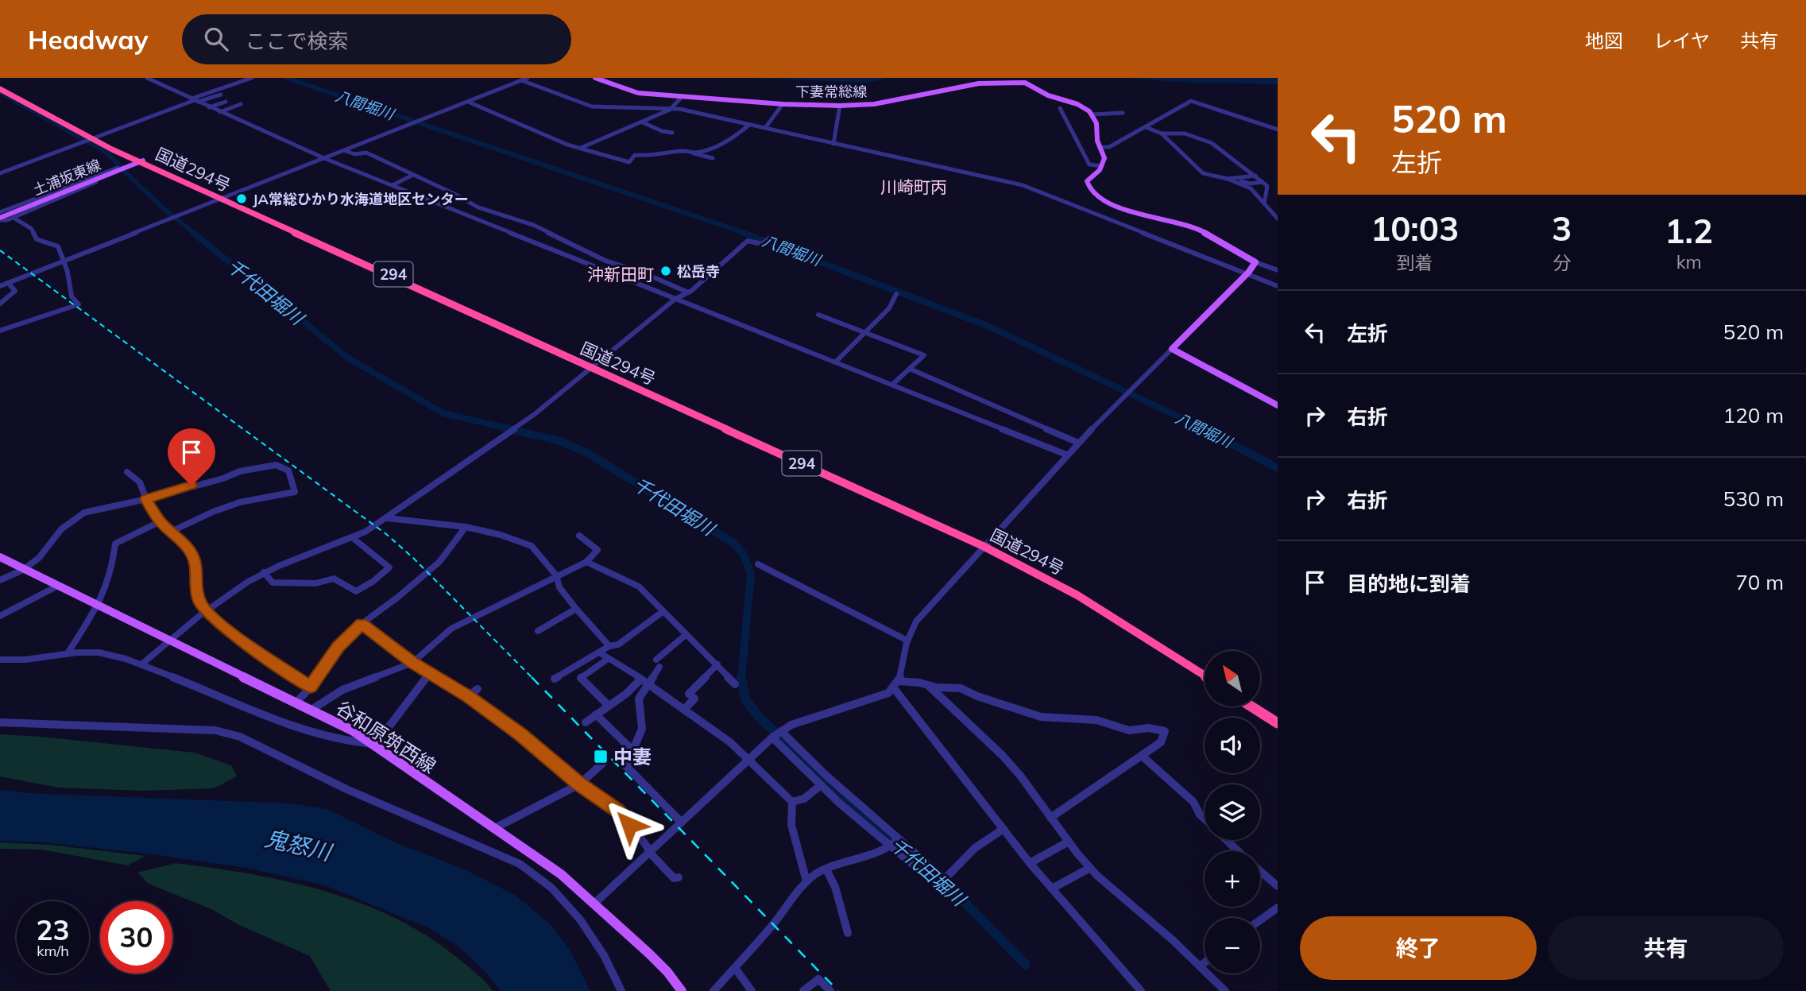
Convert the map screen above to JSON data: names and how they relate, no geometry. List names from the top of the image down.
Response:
{
  "streets": {
    "highway": ["国道294号", "294"],
    "main road": ["下妻常総線", "土浦坂東線", "谷和原筑西線"]
  },
  "crossings": [
    ["国道294号", "土浦坂東線"]
  ],
  "districts": ["川崎町丙", "沖新田町"],
  "water": ["八間堀川", "千代田堀川", "鬼怒川"],
  "places": {
    "other": ["JA常総ひかり水海道地区センター", "松岳寺"],
    "transit": ["中妻"]
  },
  "north": "top left",
  "page": {
    "header": "Headway",
    "search": "ここで検索",
    "nav": ["地図", "レイヤ", "共有"],
    "turn": ["520 m", "左折"],
    "eta": [
      "10:03",
      "到着",
      "3",
      "分",
      "1.2",
      "km"
    ],
    "list": [
      {
        "name": "左折",
        "value": "520 m"
      },
      {
        "name": "右折",
        "value": "120 m"
      },
      {
        "name": "右折",
        "value": "530 m"
      },
      {
        "name": "目的地に到着",
        "value": "70 m"
      }
    ],
    "map_buttons": ["+", "−"],
    "speed": "23 km/h",
    "limit": "30",
    "buttons": ["終了", "共有"]
  }
}
